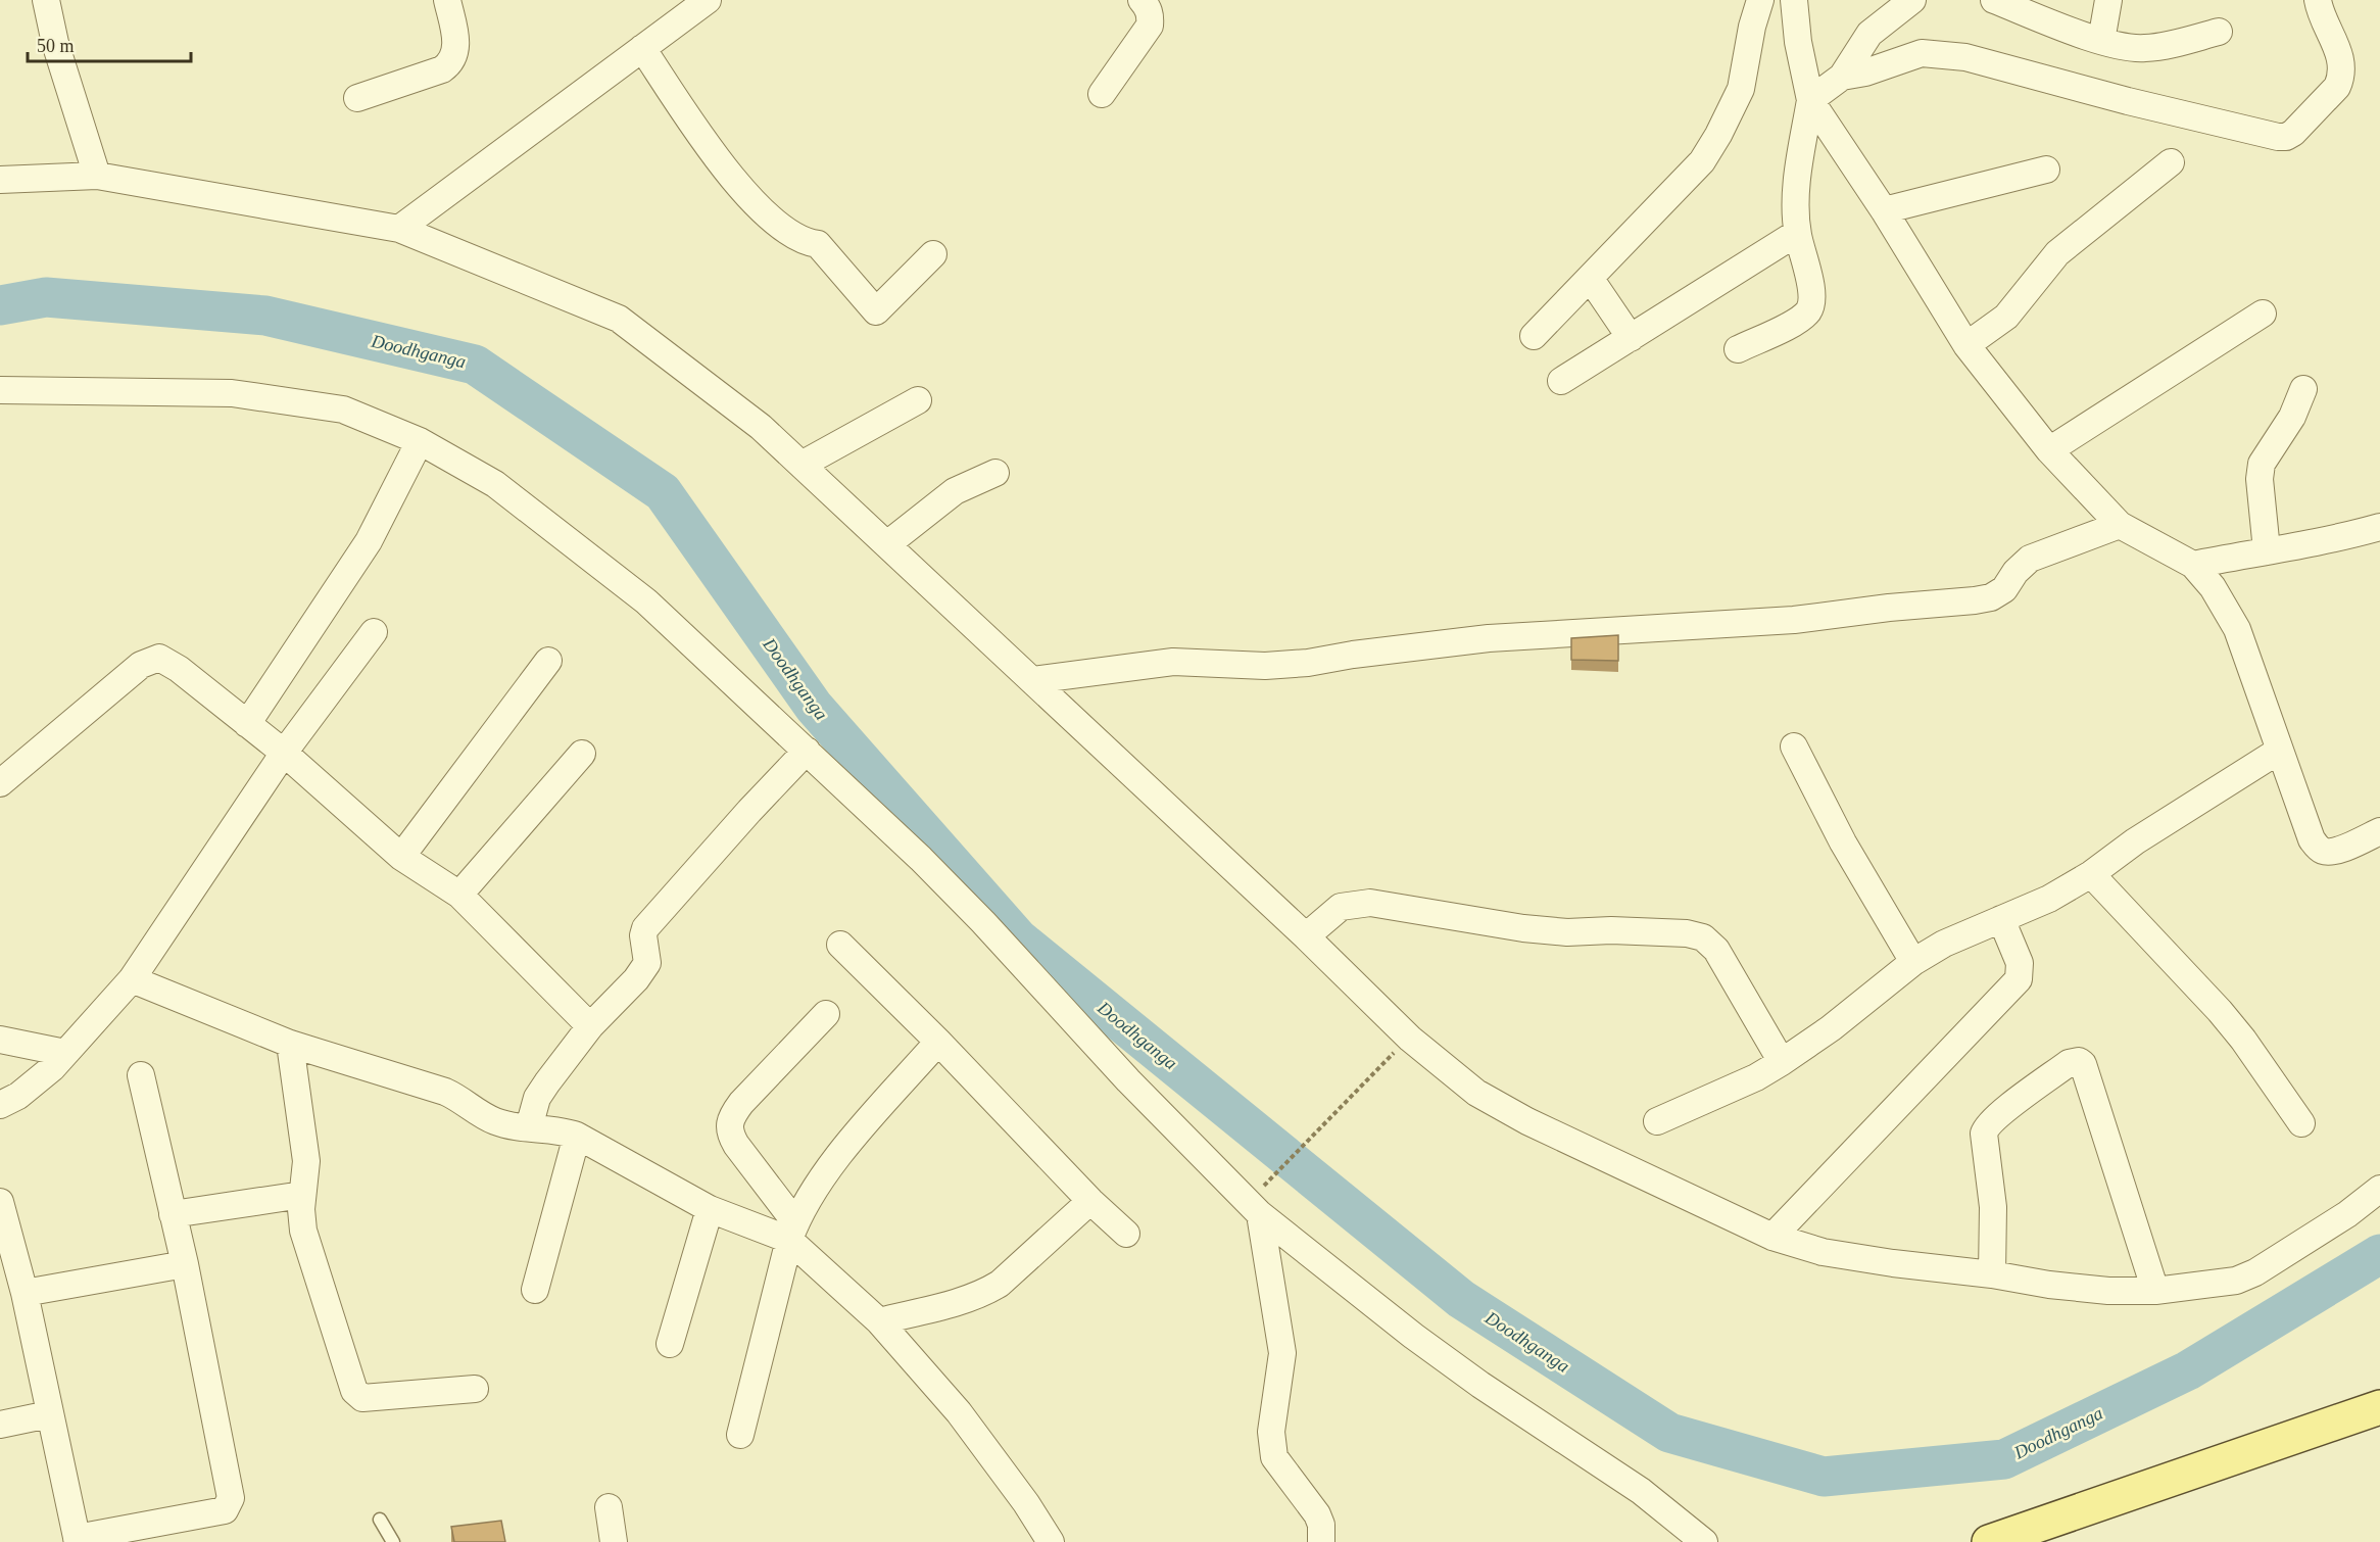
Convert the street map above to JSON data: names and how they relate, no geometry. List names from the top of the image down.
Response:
{
  "water": ["Doodhganga"],
  "scale_bar": "50 m"
}
